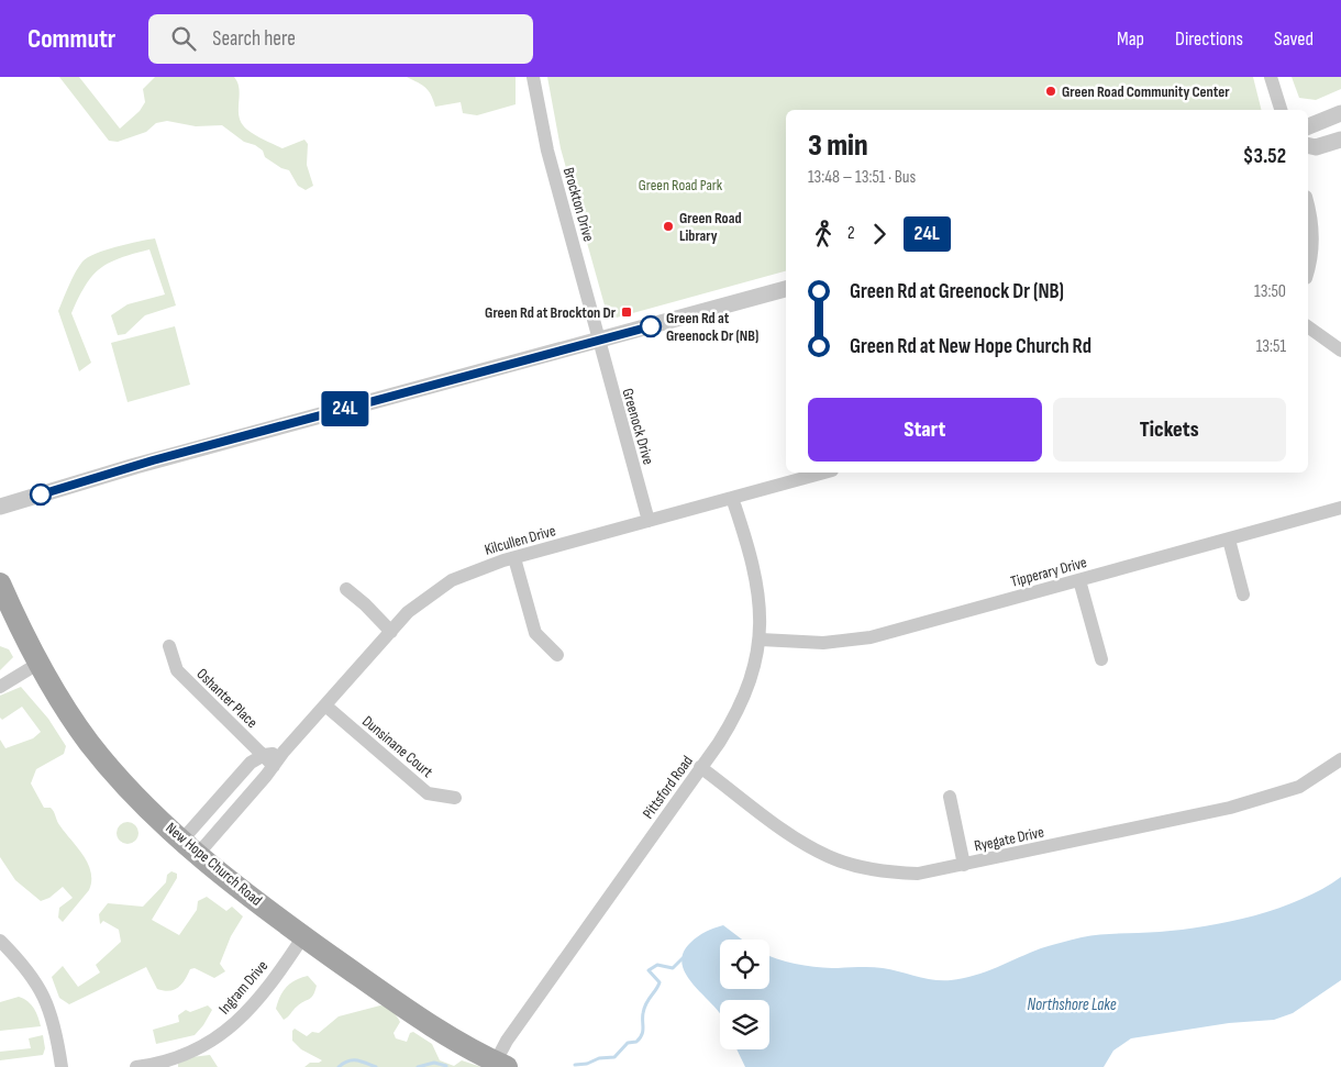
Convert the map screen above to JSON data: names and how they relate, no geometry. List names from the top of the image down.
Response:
{
  "streets": {
    "main road": ["New Hope Church Road"],
    "street": [
      "Brockton Drive",
      "Greenock Drive",
      "Kilcullen Drive",
      "Tipperary Drive",
      "Oshanter Place",
      "Dunsinane Court",
      "Pittsford Road",
      "Ryegate Drive",
      "Ingram Drive"
    ]
  },
  "crossings": [
    ["Brockton Drive", "Greenock Drive"],
    ["Greenock Drive", "Kilcullen Drive"],
    ["Kilcullen Drive", "Oshanter Place"],
    ["Kilcullen Drive", "Dunsinane Court"],
    ["Kilcullen Drive", "Pittsford Road"],
    ["Kilcullen Drive", "New Hope Church Road"],
    ["Tipperary Drive", "Pittsford Road"],
    ["Pittsford Road", "Ryegate Drive"],
    ["Pittsford Road", "New Hope Church Road"],
    ["New Hope Church Road", "Ingram Drive"]
  ],
  "water": ["Northshore Lake"],
  "parks": ["Green Road Park"],
  "places": {
    "other": ["Green Road Community Center", "Green Road Library", "Green Rd at Greenock Dr (NB)"],
    "transit": ["Green Rd at Brockton Dr"]
  },
  "lines": ["bus line 24L"],
  "page": {
    "header": "Commutr",
    "search": "Search here",
    "nav": ["Map", "Directions", "Saved"],
    "on_map": "24L",
    "heading": ["3 min", "13:48 – 13:51 · Bus", "$3.52"],
    "legs": ["2", "24L"],
    "list": [
      {
        "name": "Green Rd at Greenock Dr (NB)",
        "value": "13:50"
      },
      {
        "name": "Green Rd at New Hope Church Rd",
        "value": "13:51"
      }
    ],
    "buttons": ["Start", "Tickets"]
  }
}
